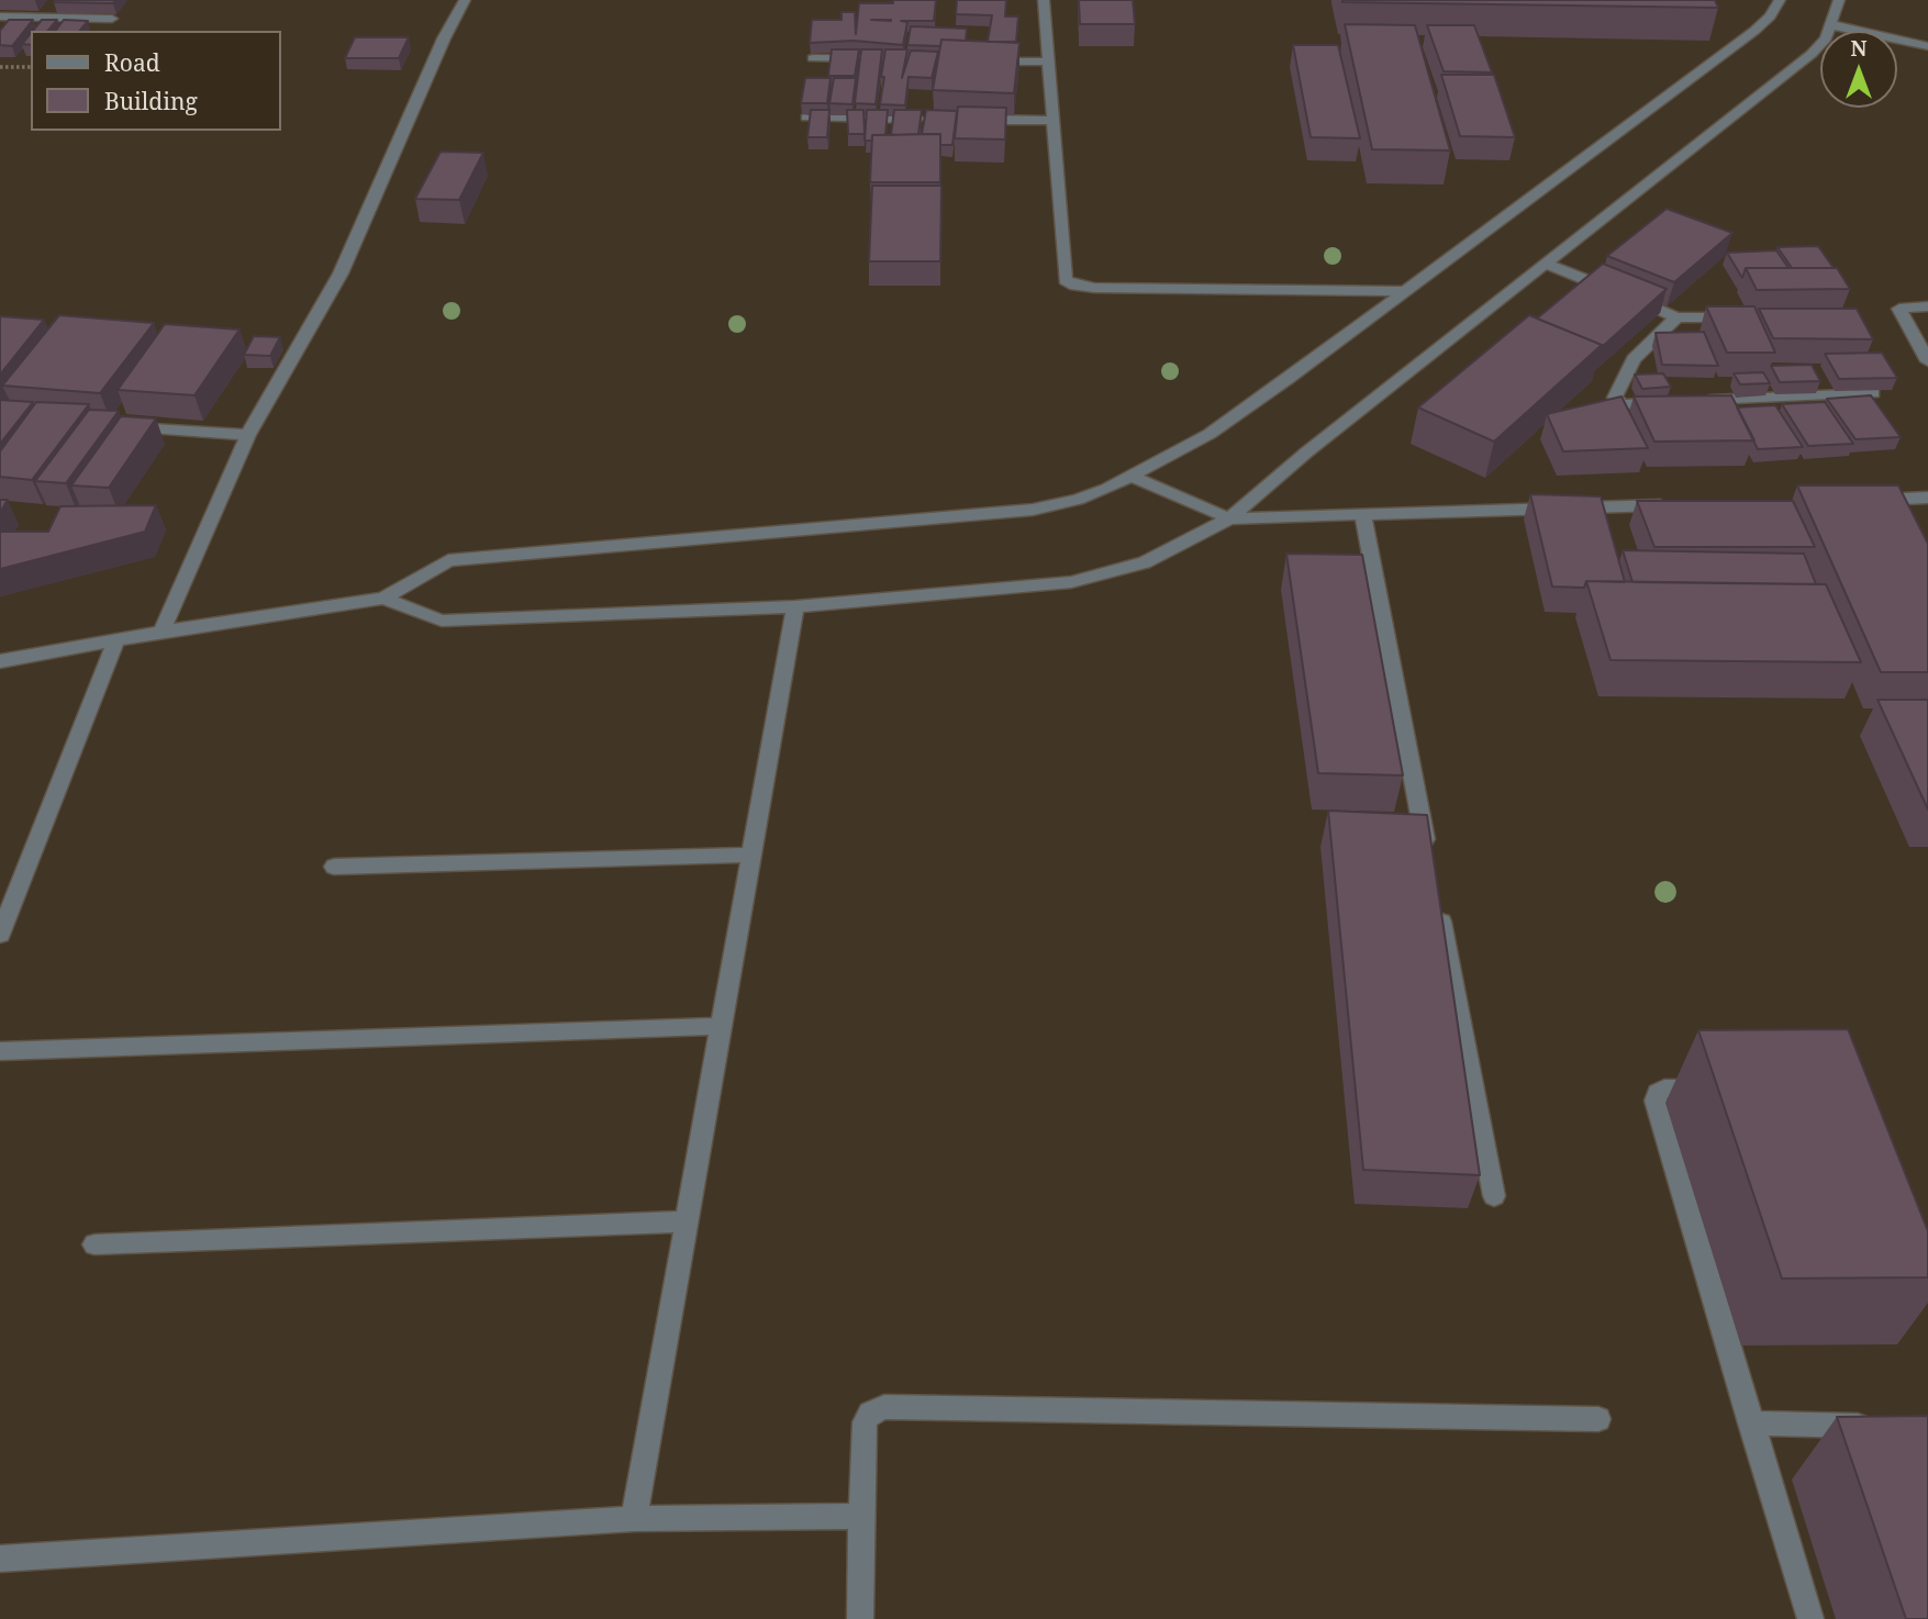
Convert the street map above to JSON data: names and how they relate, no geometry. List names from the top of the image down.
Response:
{
  "legend": ["Road", "Building"],
  "north": "top"
}
